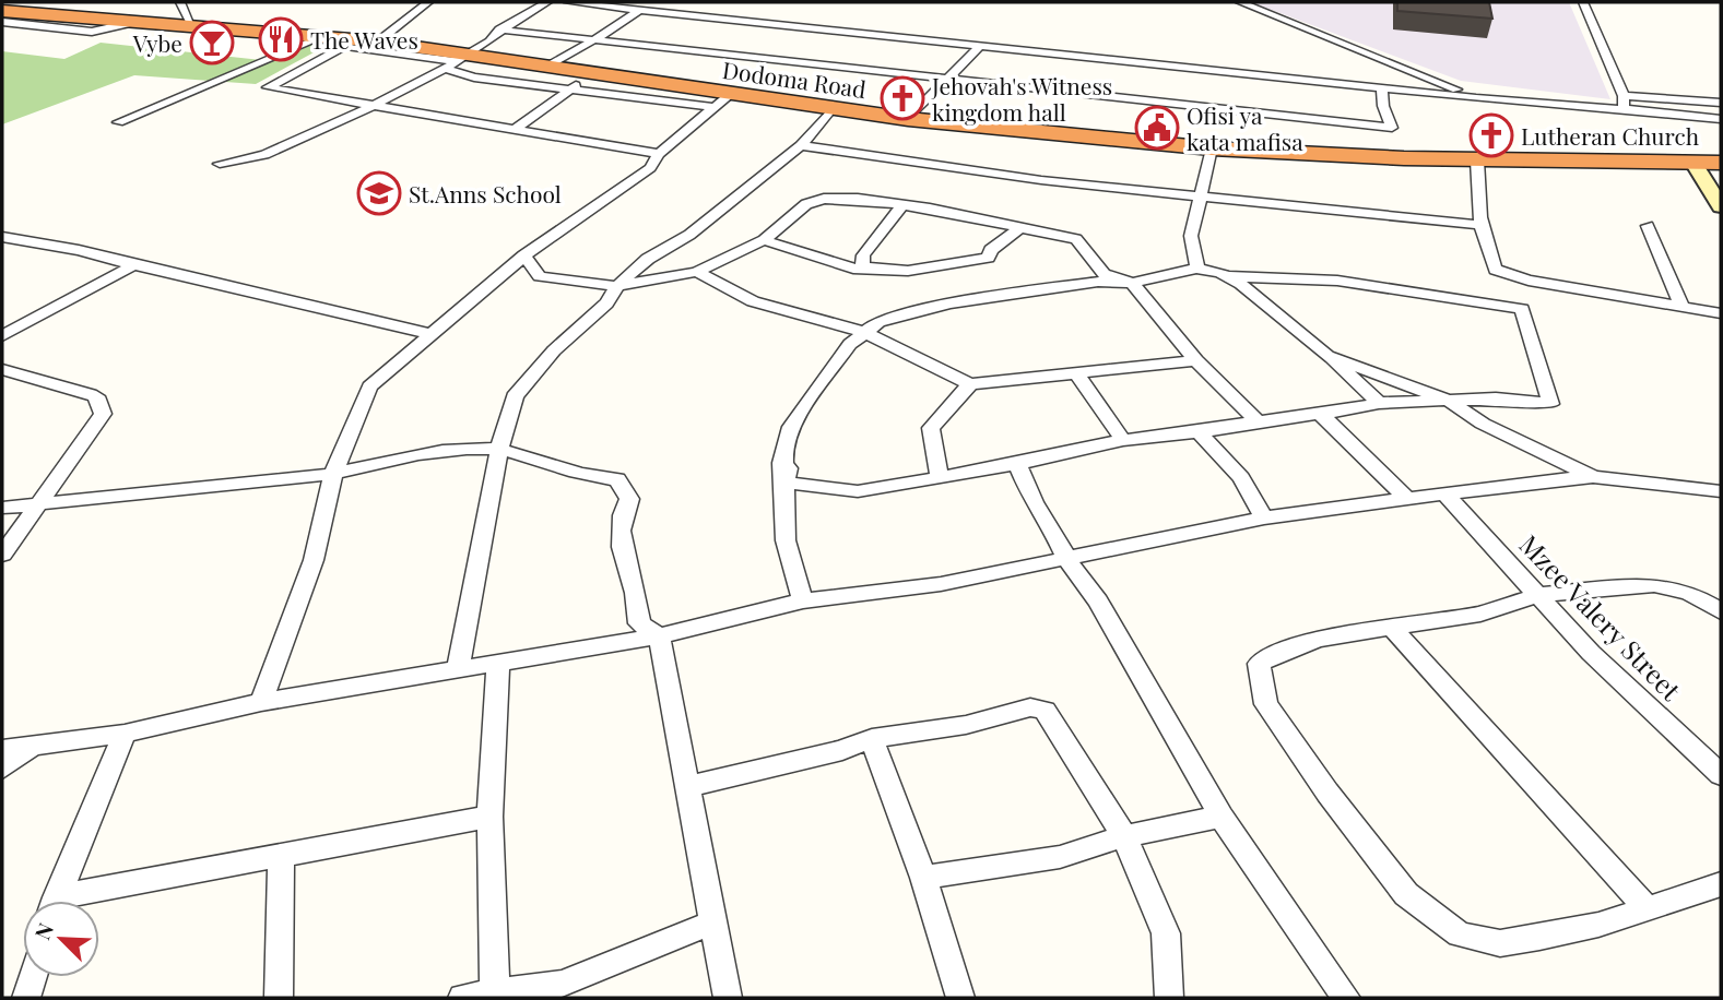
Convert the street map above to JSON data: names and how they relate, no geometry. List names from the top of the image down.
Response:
{
  "streets": {
    "highway": ["Dodoma Road"],
    "street": ["Mzee Valery Street"]
  },
  "places": {
    "restaurant": ["The Waves"],
    "bar": ["Vybe"],
    "church": ["Jehovah's Witness kingdom hall", "Lutheran Church"],
    "public building": ["Ofisi ya kata mafisa"],
    "school or university": ["St.Anns School"]
  },
  "north": "top left"
}
